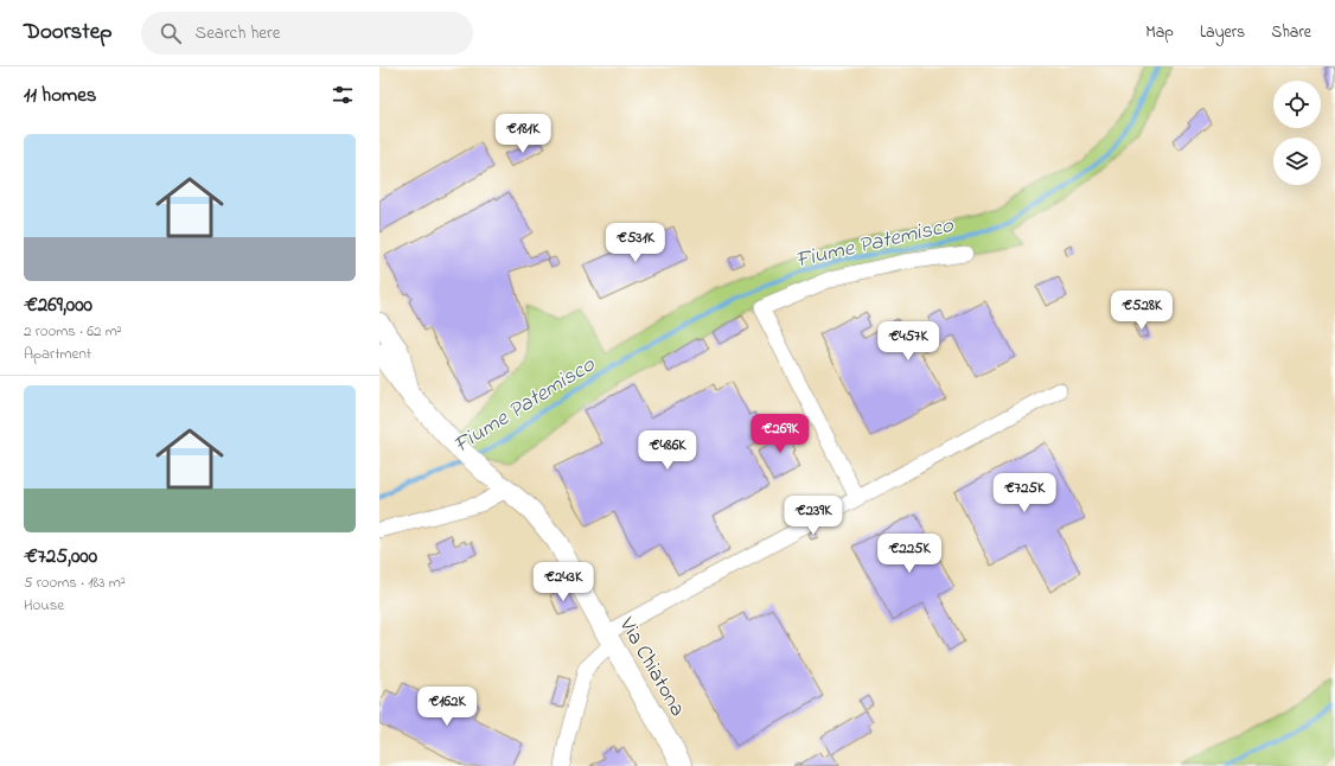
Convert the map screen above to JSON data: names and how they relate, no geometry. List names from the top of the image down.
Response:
{
  "streets": {
    "main road": ["Via Chiatona"]
  },
  "water": ["Fiume Patemisco"],
  "page": {
    "header": "Doorstep",
    "search": "Search here",
    "nav": ["Map", "Layers", "Share"],
    "heading": "11 homes",
    "price": [
      "€181K",
      "€531K",
      "€528K",
      "€457K",
      "€269K",
      "€486K",
      "€725K",
      "€239K",
      "€225K",
      "€243K",
      "€162K"
    ],
    "list": [
      {
        "name": "€269,000",
        "note": "2 rooms · 62 m² · Apartment"
      },
      {
        "name": "€725,000",
        "note": "5 rooms · 183 m² · House"
      }
    ]
  }
}
